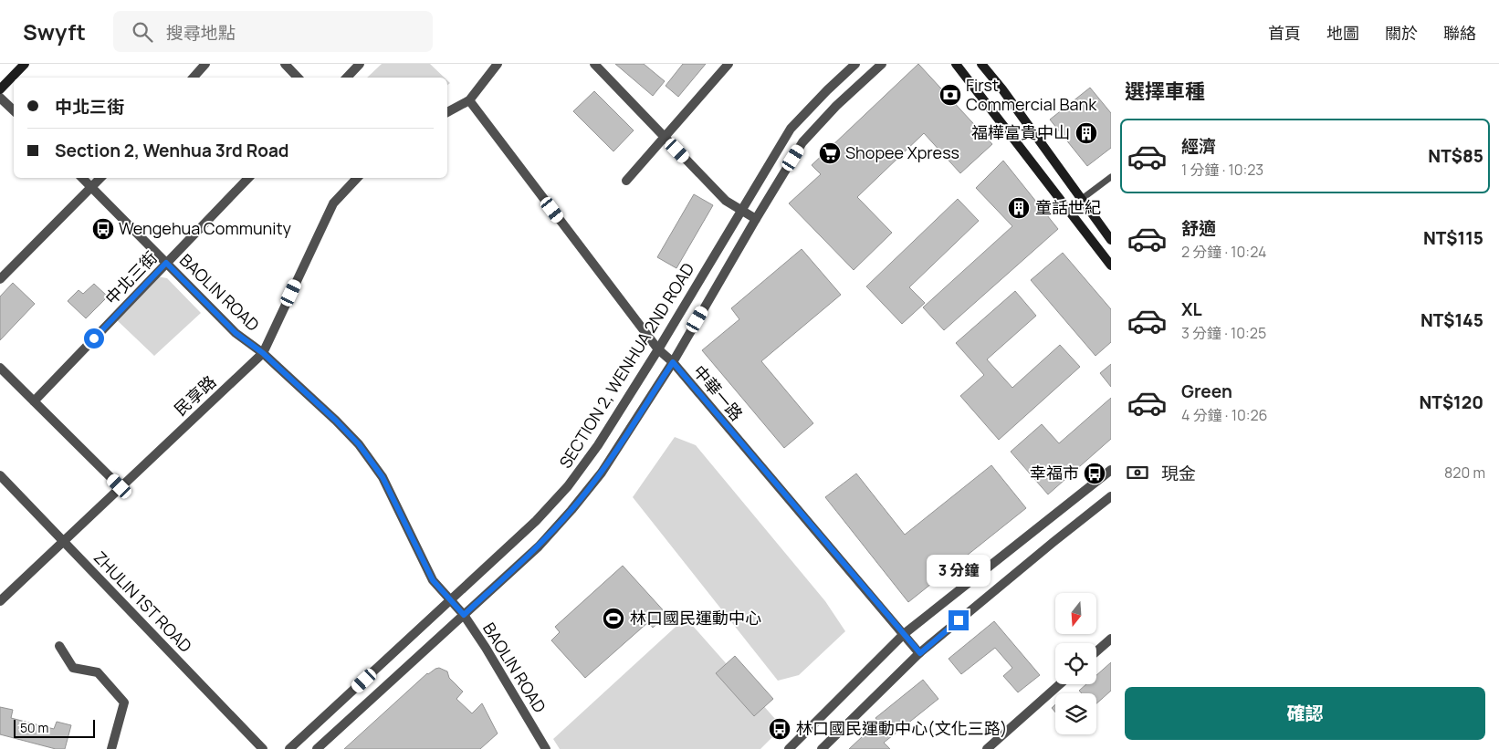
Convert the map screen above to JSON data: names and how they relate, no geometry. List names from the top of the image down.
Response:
{
  "streets": {
    "street": [
      "中北三街",
      "BAOLIN ROAD",
      "SECTION 2, WENHUA 2ND ROAD",
      "中華一路",
      "民享路",
      "ZHULIN 1ST ROAD"
    ]
  },
  "crossings": [
    ["中北三街", "BAOLIN ROAD"],
    ["BAOLIN ROAD", "SECTION 2, WENHUA 2ND ROAD"],
    ["BAOLIN ROAD", "民享路"],
    ["SECTION 2, WENHUA 2ND ROAD", "中華一路"],
    ["民享路", "ZHULIN 1ST ROAD"]
  ],
  "places": {
    "bank": ["First Commercial Bank"],
    "building": ["福樺富貴中山", "童話世紀"],
    "supermarket": ["Shopee Xpress"],
    "bus stop": ["Wengehua Community", "幸福市", "林口國民運動中心(文化三路)"],
    "sports": ["林口國民運動中心"]
  },
  "scale_bar": "50 m",
  "north": "bottom",
  "page": {
    "header": "Swyft",
    "search": "搜尋地點",
    "nav": [
      "首頁",
      "地圖",
      "關於",
      "聯絡"
    ],
    "heading": "選擇車種",
    "banner": ["中北三街", "Section 2, Wenhua 3rd Road"],
    "list": [
      {
        "name": "經濟",
        "note": "1 分鐘 · 10:23",
        "value": "NT$85"
      },
      {
        "name": "舒適",
        "note": "2 分鐘 · 10:24",
        "value": "NT$115"
      },
      {
        "name": "XL",
        "note": "3 分鐘 · 10:25",
        "value": "NT$145"
      },
      {
        "name": "Green",
        "note": "4 分鐘 · 10:26",
        "value": "NT$120"
      }
    ],
    "pay": ["現金", "820 m"],
    "bubble": "3 分鐘",
    "buttons": "確認",
    "scale": "50 m"
  }
}
